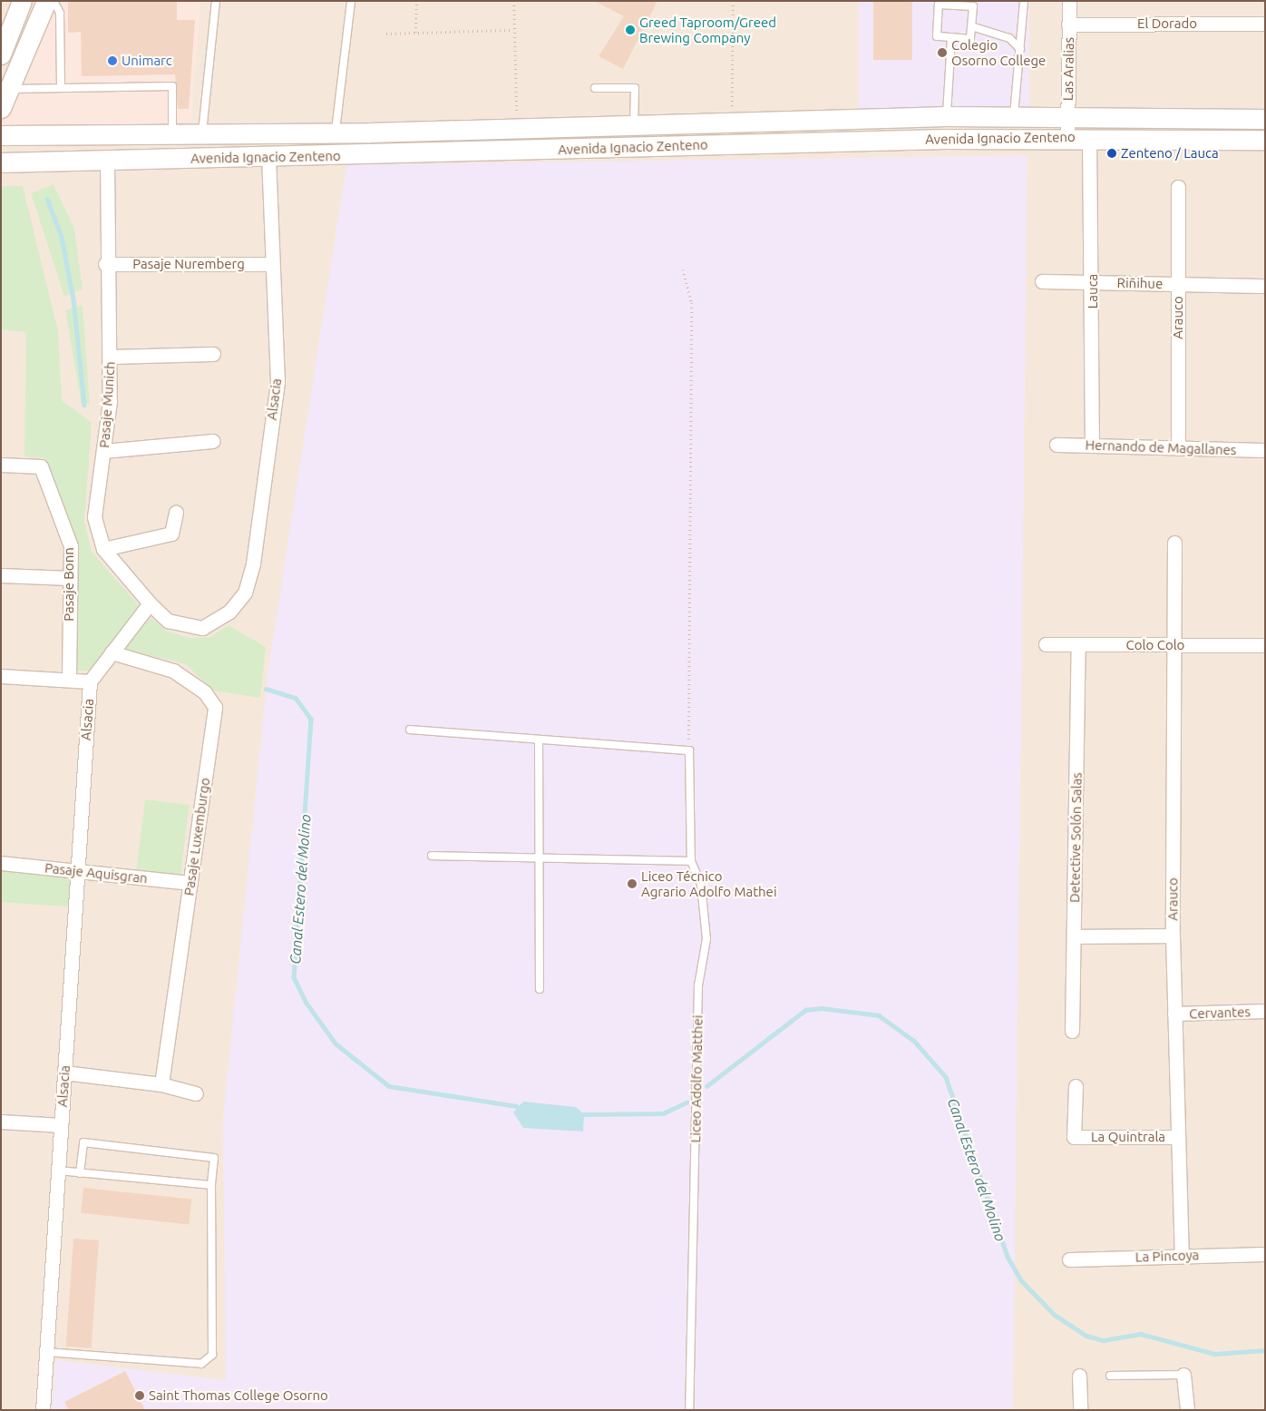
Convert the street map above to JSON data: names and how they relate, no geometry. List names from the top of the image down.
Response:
{
  "streets": {
    "main road": ["Avenida Ignacio Zenteno"],
    "street": [
      "El Dorado",
      "Las Aralias",
      "Pasaje Nuremberg",
      "Riñihue",
      "Lauca",
      "Arauco",
      "Alsacia",
      "Pasaje Munich",
      "Hernando de Magallanes",
      "Pasaje Bonn",
      "Colo Colo",
      "Pasaje Luxemburgo",
      "Detective Solón Salas",
      "Pasaje Aquisgran",
      "Cervantes",
      "La Quintrala",
      "La Pincoya"
    ],
    "lane": ["Liceo Adolfo Matthei"]
  },
  "crossings": [
    ["El Dorado", "Las Aralias"],
    ["Las Aralias", "Avenida Ignacio Zenteno"],
    ["Avenida Ignacio Zenteno", "Lauca"],
    ["Avenida Ignacio Zenteno", "Alsacia"],
    ["Avenida Ignacio Zenteno", "Pasaje Munich"],
    ["Pasaje Nuremberg", "Alsacia"],
    ["Pasaje Nuremberg", "Pasaje Munich"],
    ["Riñihue", "Lauca"],
    ["Riñihue", "Arauco"],
    ["Lauca", "Hernando de Magallanes"],
    ["Arauco", "Hernando de Magallanes"],
    ["Arauco", "Colo Colo"],
    ["Arauco", "Cervantes"],
    ["Arauco", "La Quintrala"],
    ["Arauco", "La Pincoya"],
    ["Alsacia", "Pasaje Munich"],
    ["Alsacia", "Pasaje Luxemburgo"],
    ["Alsacia", "Pasaje Aquisgran"],
    ["Colo Colo", "Detective Solón Salas"],
    ["Pasaje Luxemburgo", "Pasaje Aquisgran"]
  ],
  "water": ["Canal Estero del Molino"],
  "places": [
    "Greed Taproom/Greed Brewing Company",
    "Colegio Osorno College",
    "Unimarc",
    "Zenteno / Lauca",
    "Liceo Técnico Agrario Adolfo Mathei",
    "Saint Thomas College Osorno"
  ]
}
